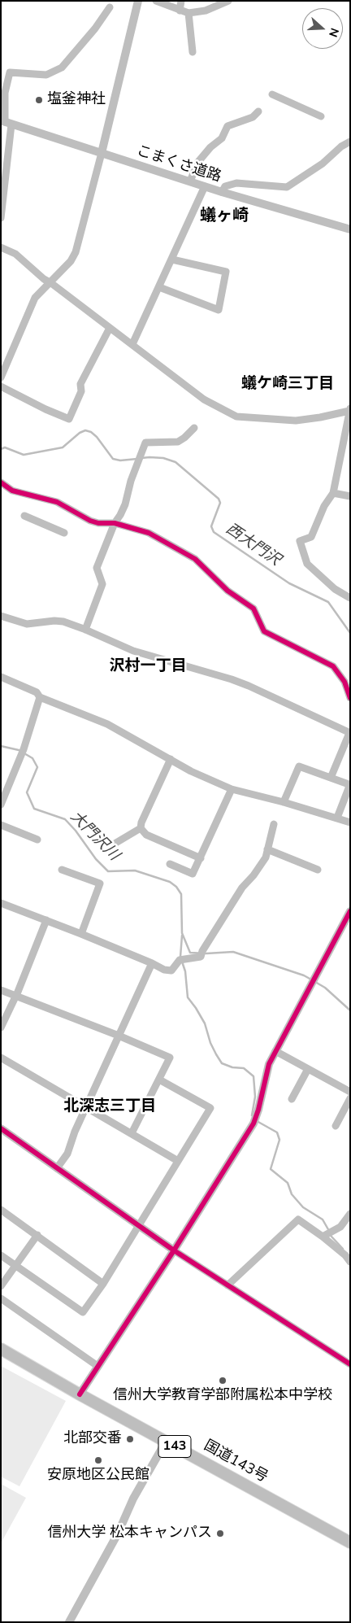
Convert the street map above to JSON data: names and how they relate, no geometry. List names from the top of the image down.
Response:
{
  "streets": {
    "highway": ["143", "国道143号"],
    "street": ["こまくさ道路"]
  },
  "districts": [
    "蟻ヶ崎",
    "蟻ケ崎三丁目",
    "沢村一丁目",
    "北深志三丁目"
  ],
  "water": ["西大門沢", "大門沢川"],
  "places": [
    "塩釜神社",
    "信州大学教育学部附属松本中学校",
    "北部交番",
    "安原地区公民館",
    "信州大学 松本キャンパス"
  ],
  "north": "right"
}
